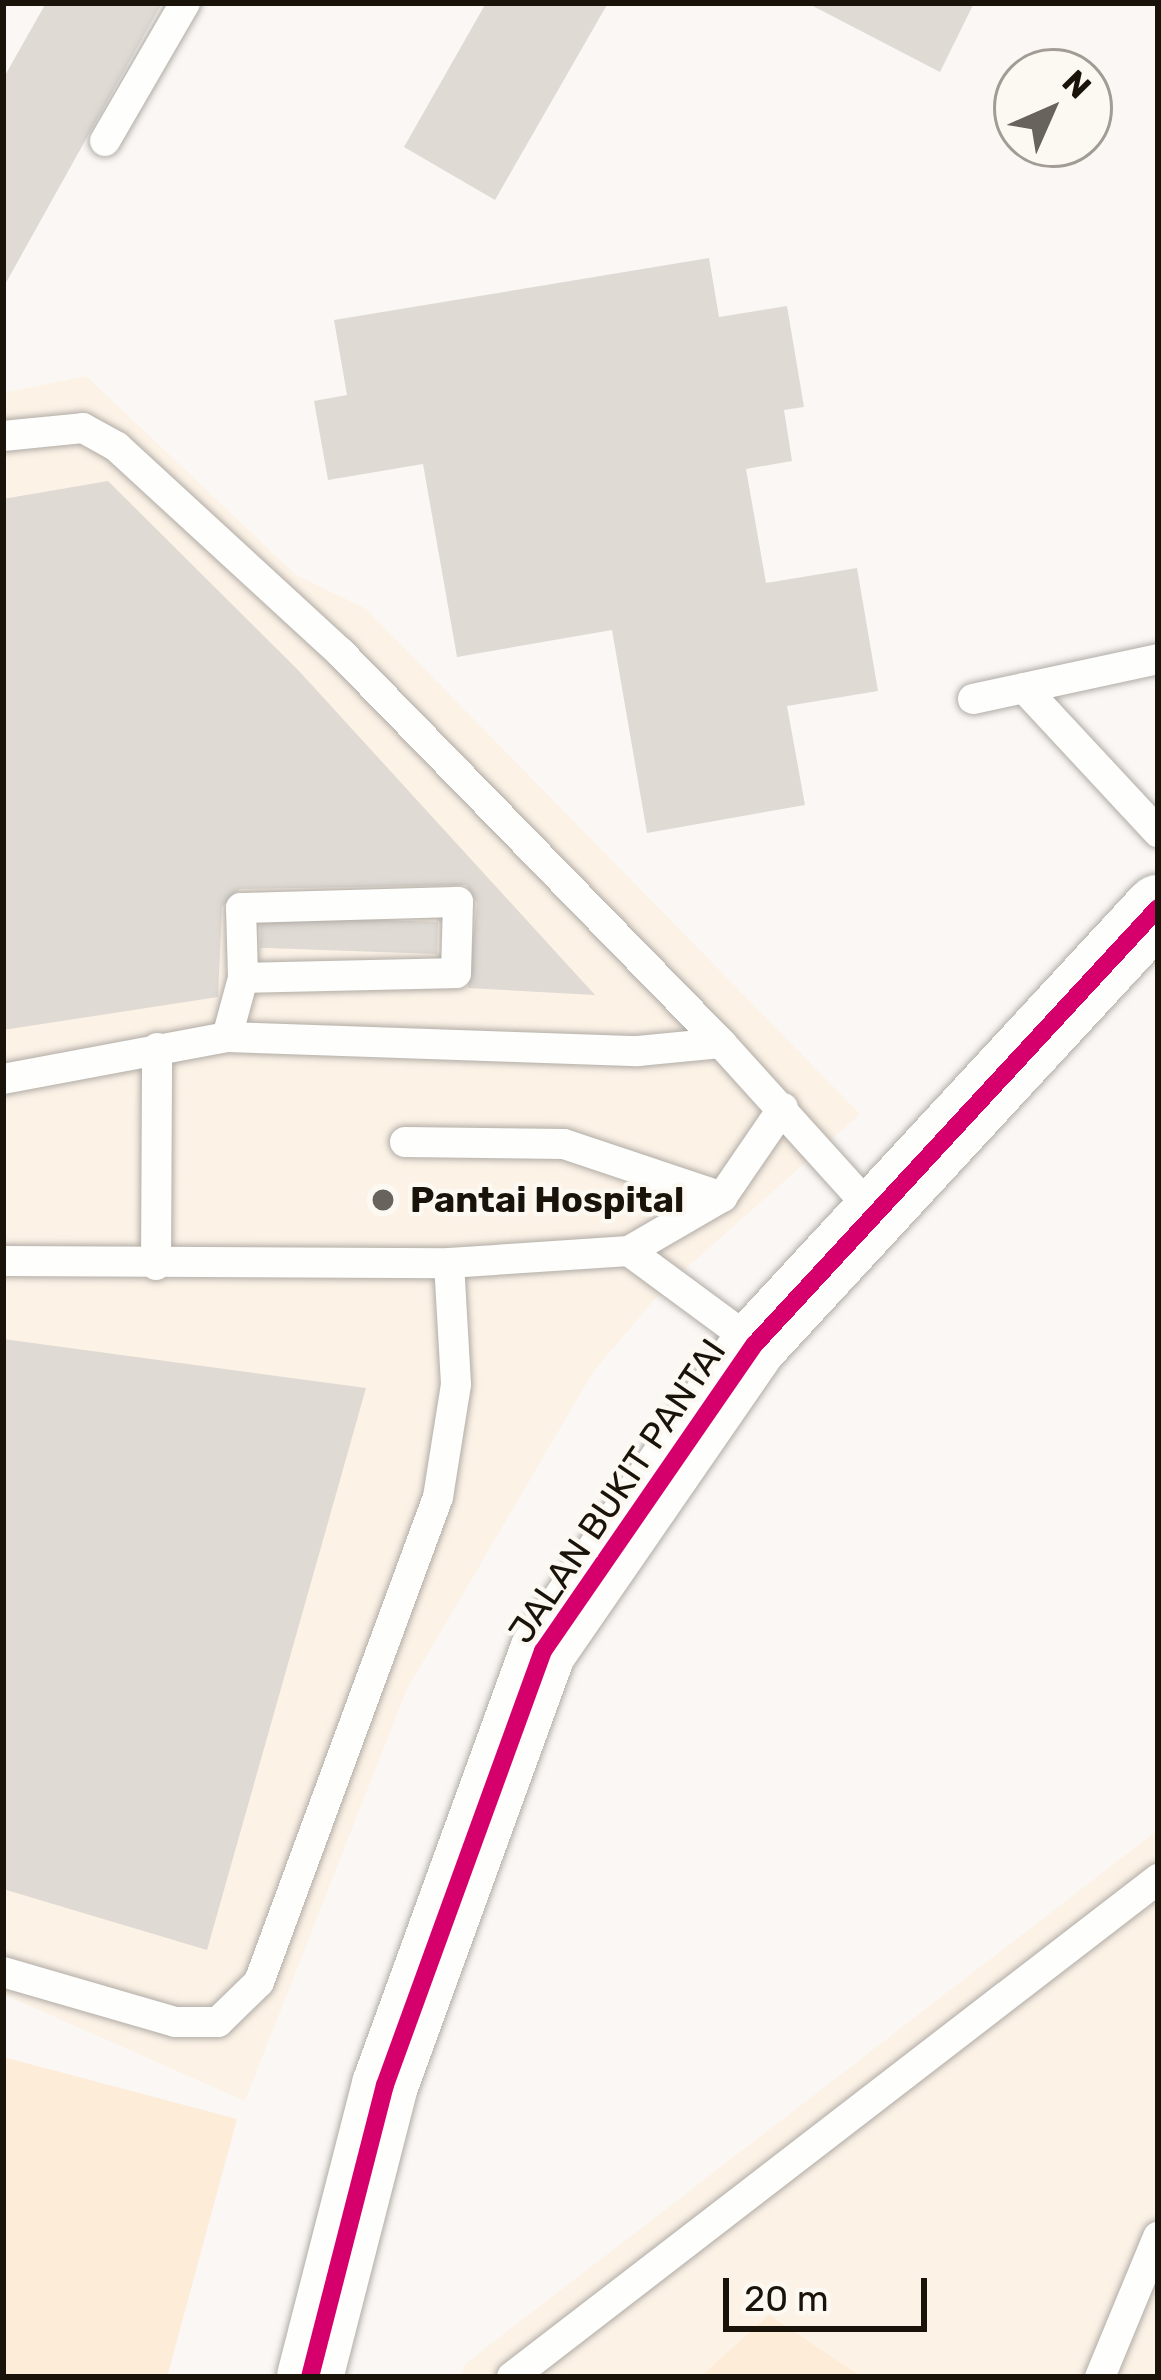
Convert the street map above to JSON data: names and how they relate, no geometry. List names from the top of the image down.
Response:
{
  "streets": {
    "street": ["JALAN BUKIT PANTAI"]
  },
  "places": ["Pantai Hospital"],
  "scale_bar": "20 m",
  "north": "top right"
}
